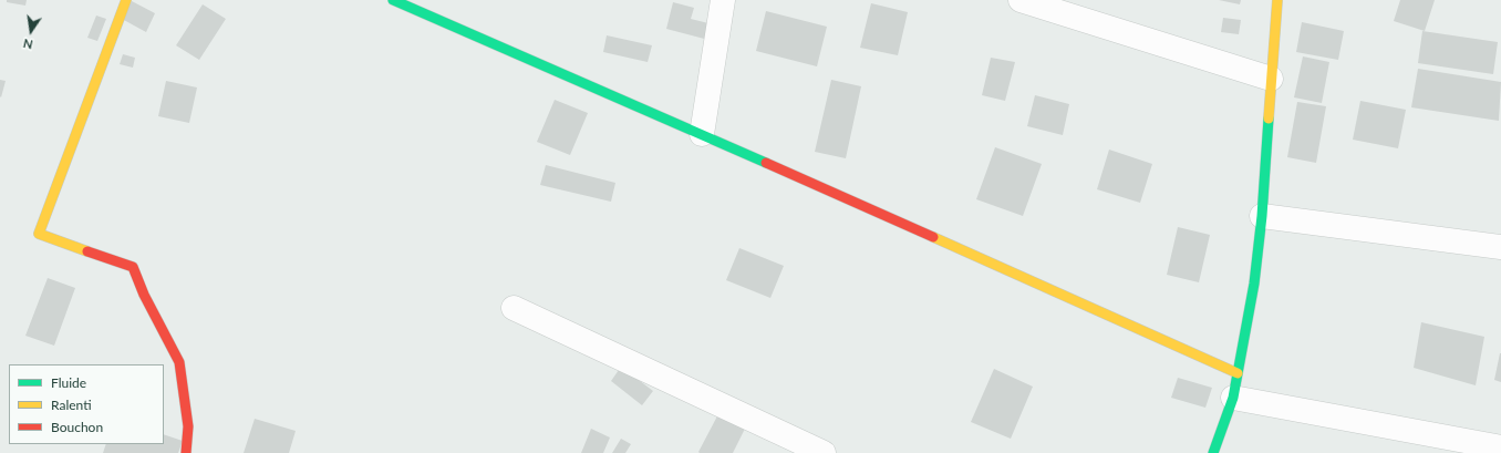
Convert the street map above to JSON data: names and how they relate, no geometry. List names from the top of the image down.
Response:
{
  "legend": ["Fluide", "Ralenti", "Bouchon"],
  "north": "bottom"
}
